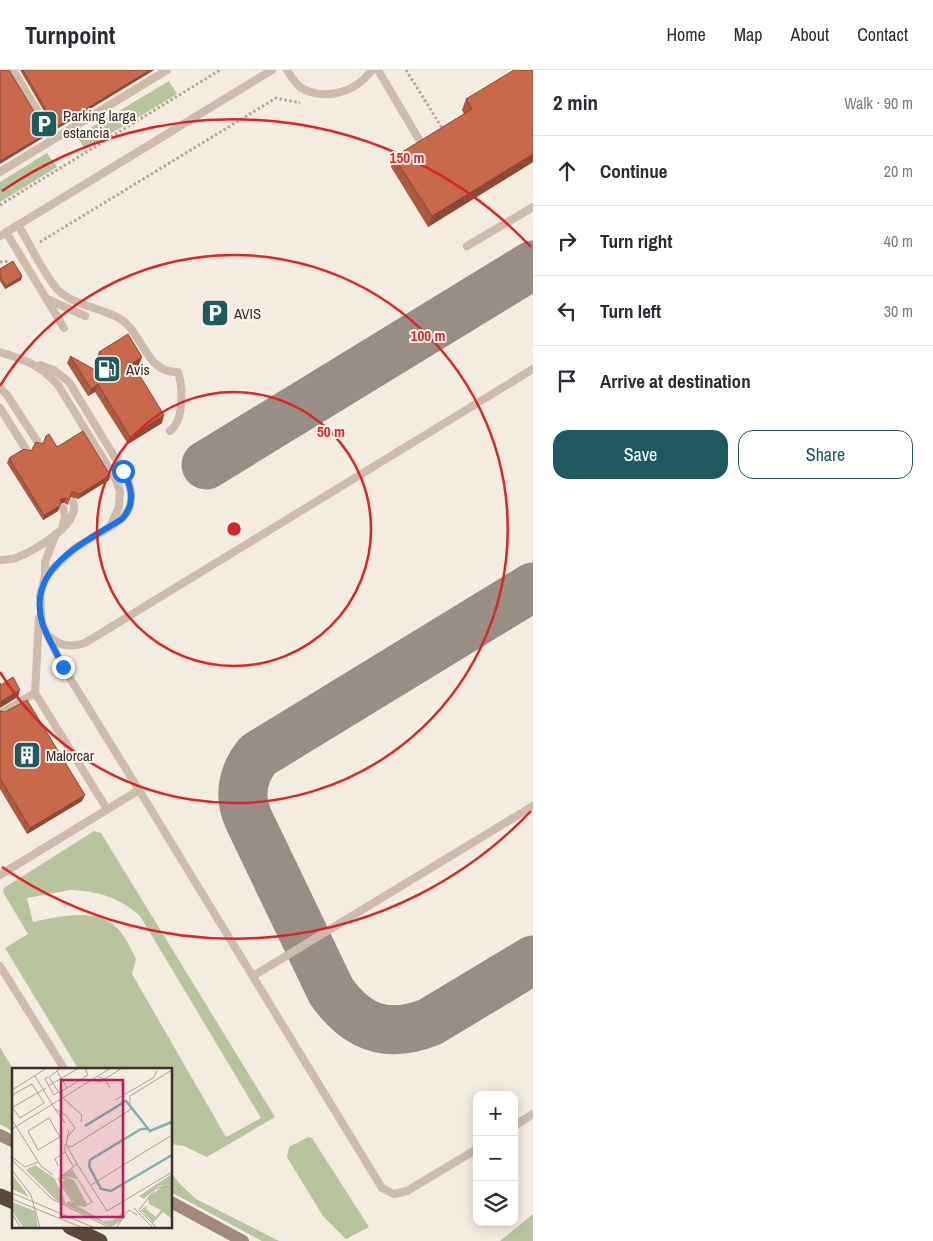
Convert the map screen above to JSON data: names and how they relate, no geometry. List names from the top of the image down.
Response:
{
  "places": {
    "parking": ["Parking larga estancia", "AVIS"],
    "fuel station": ["Avis"],
    "building": ["Malorcar"]
  },
  "page": {
    "header": "Turnpoint",
    "nav": [
      "Home",
      "Map",
      "About",
      "Contact"
    ],
    "heading": ["2 min", "Walk · 90 m"],
    "list": [
      ["Continue", "20 m"],
      ["Turn right", "40 m"],
      ["Turn left", "30 m"],
      "Arrive at destination"
    ],
    "buttons": ["Save", "Share"],
    "map_buttons": ["+", "−"]
  },
  "rings": ["150 m", "100 m", "50 m"]
}
